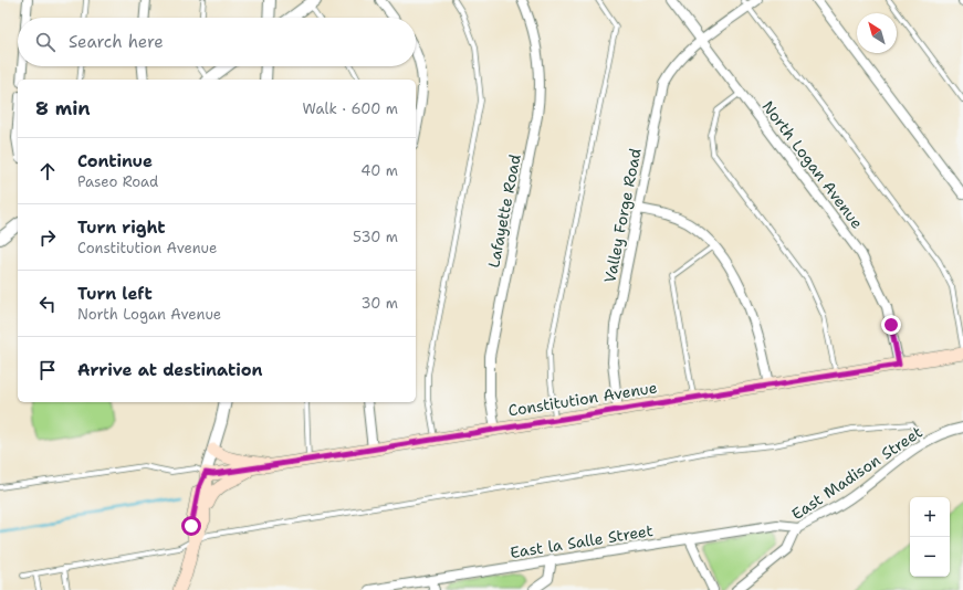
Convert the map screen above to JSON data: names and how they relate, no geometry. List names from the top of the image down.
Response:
{
  "streets": {
    "main road": ["Constitution Avenue"],
    "street": [
      "North Logan Avenue",
      "Lafayette Road",
      "Valley Forge Road",
      "East Madison Street",
      "East la Salle Street"
    ]
  },
  "crossings": [
    ["North Logan Avenue", "Valley Forge Road"],
    ["North Logan Avenue", "Constitution Avenue"],
    ["Lafayette Road", "Constitution Avenue"],
    ["Valley Forge Road", "Constitution Avenue"],
    ["East Madison Street", "East la Salle Street"]
  ],
  "north": "top left",
  "page": {
    "search": "Search here",
    "heading": ["8 min", "Walk · 600 m"],
    "list": [
      ["Continue", "Paseo Road", "40 m"],
      ["Turn right", "Constitution Avenue", "530 m"],
      ["Turn left", "North Logan Avenue", "30 m"],
      "Arrive at destination"
    ],
    "map_buttons": ["+", "−"]
  }
}
